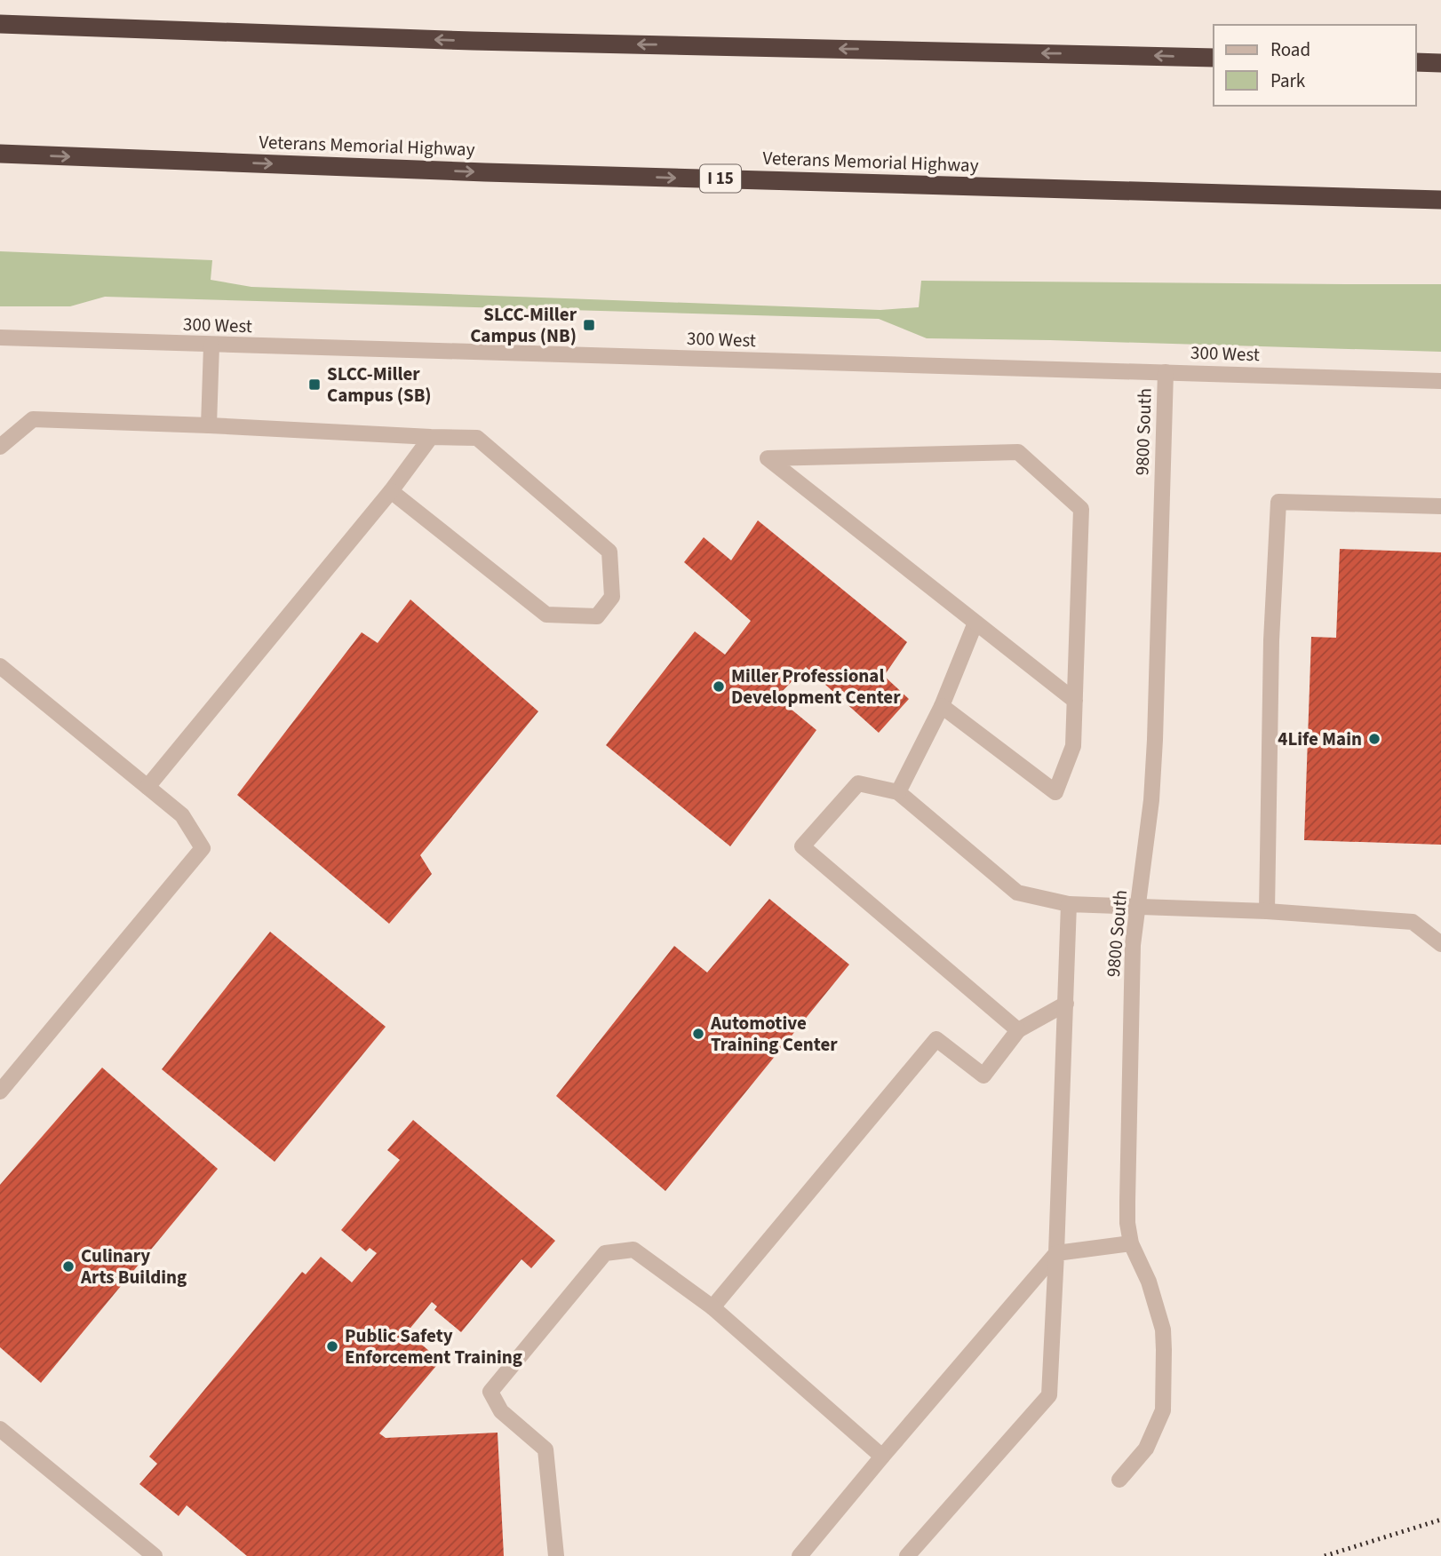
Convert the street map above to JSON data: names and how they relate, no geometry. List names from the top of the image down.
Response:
{
  "streets": {
    "highway": ["Veterans Memorial Highway", "I 15"],
    "street": ["300 West", "9800 South"]
  },
  "crossings": [
    ["300 West", "9800 South"]
  ],
  "places": {
    "transit": ["SLCC-Miller Campus (NB)", "SLCC-Miller Campus (SB)"],
    "other": [
      "Miller Professional Development Center",
      "4Life Main",
      "Automotive Training Center",
      "Culinary Arts Building",
      "Public Safety Enforcement Training"
    ]
  },
  "legend": ["Road", "Park"]
}
